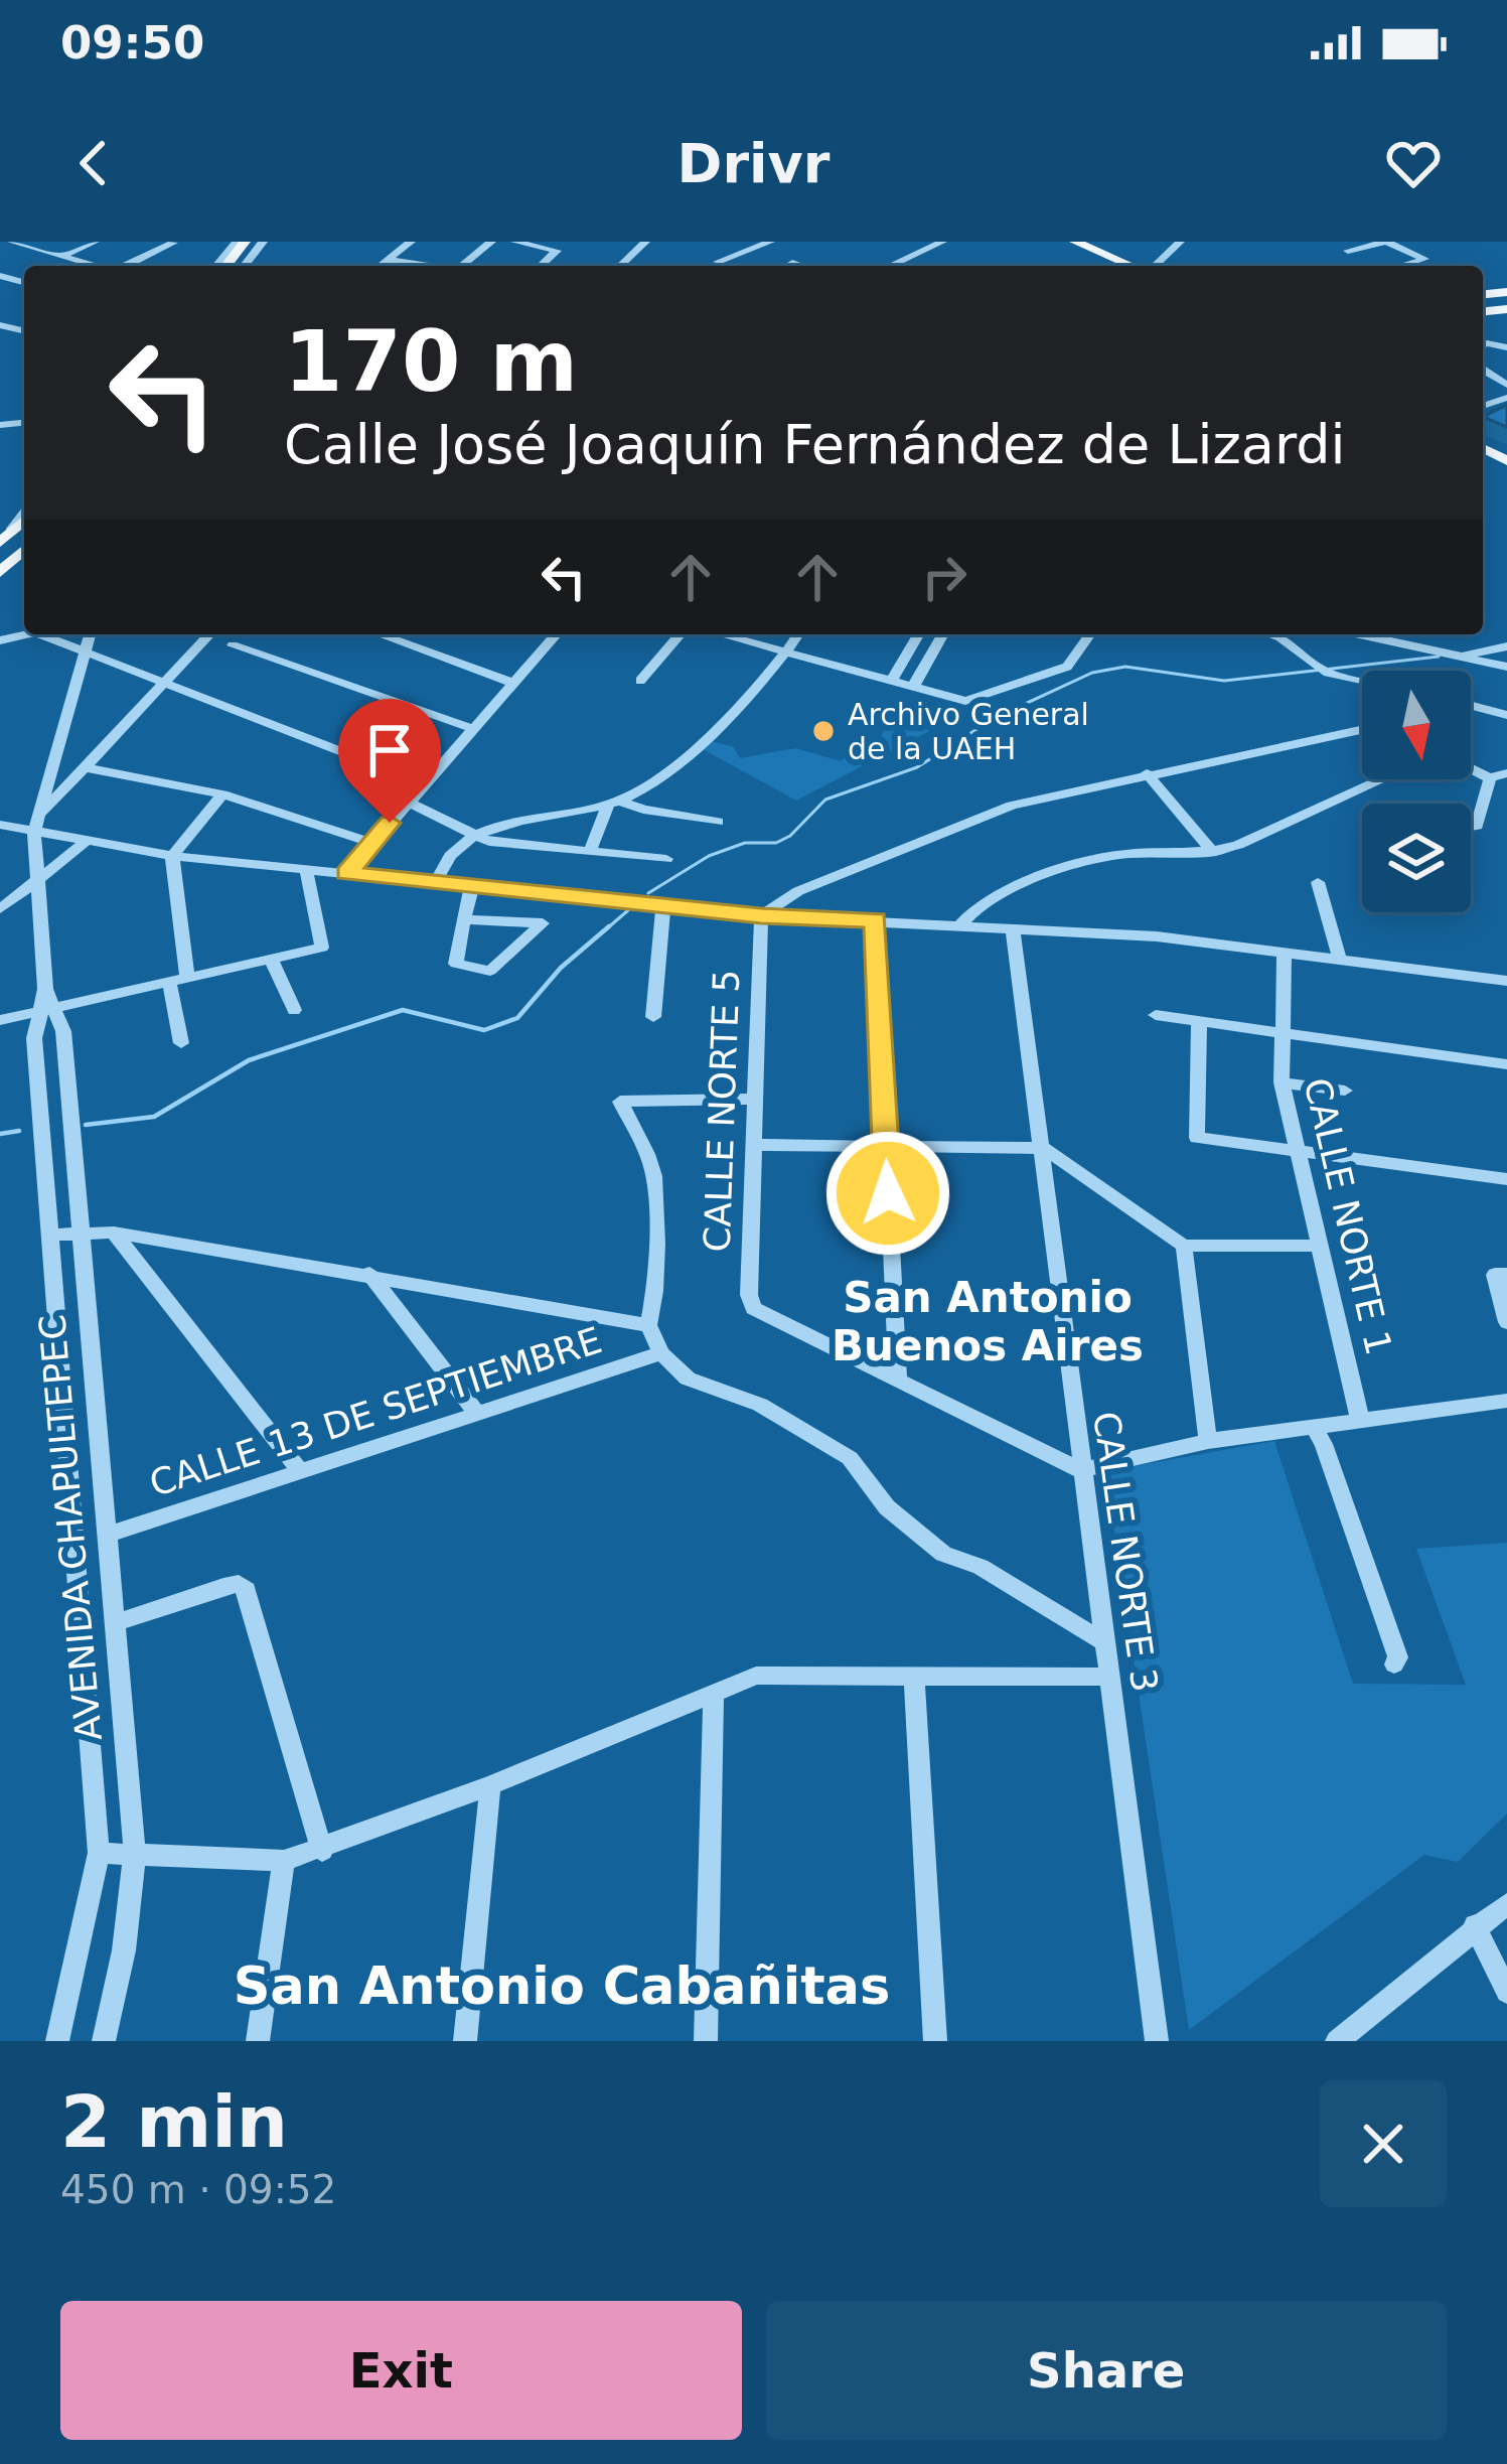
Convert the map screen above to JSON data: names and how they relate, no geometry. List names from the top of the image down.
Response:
{
  "streets": {
    "street": [
      "CALLE NORTE 5",
      "CALLE NORTE 1",
      "CALLE 13 DE SEPTIEMBRE",
      "AVENIDA CHAPULTEPEC",
      "CALLE NORTE 3"
    ]
  },
  "crossings": [
    ["CALLE 13 DE SEPTIEMBRE", "AVENIDA CHAPULTEPEC"]
  ],
  "districts": ["San Antonio Buenos Aires", "San Antonio Cabañitas"],
  "places": ["Archivo General de la UAEH"],
  "north": "bottom",
  "page": {
    "status": "09:50",
    "header": "Drivr",
    "turn": ["170 m", "Calle José Joaquín Fernández de Lizardi"],
    "heading": ["2 min", "450 m · 09:52"],
    "buttons": ["Exit", "Share"]
  }
}
